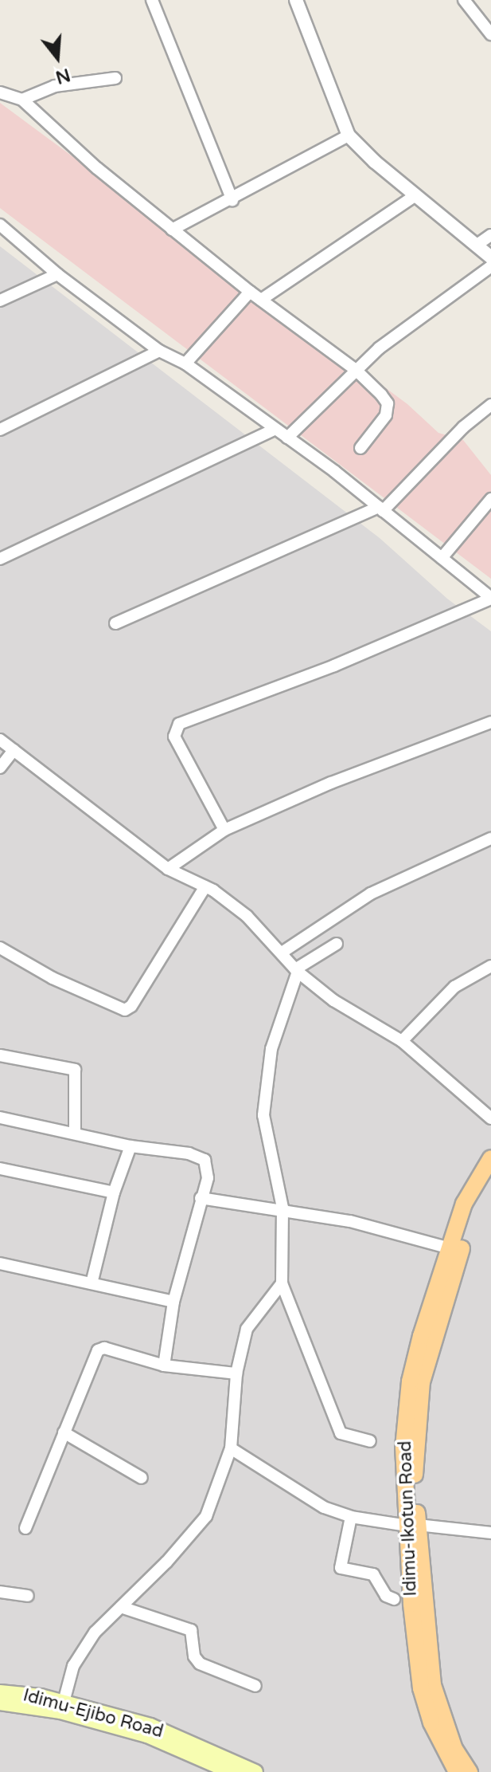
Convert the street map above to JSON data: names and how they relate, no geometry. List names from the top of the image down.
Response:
{
  "streets": {
    "main road": ["Idimu-Ikotun Road", "Idimu-Ejibo Road"]
  },
  "north": "bottom"
}
